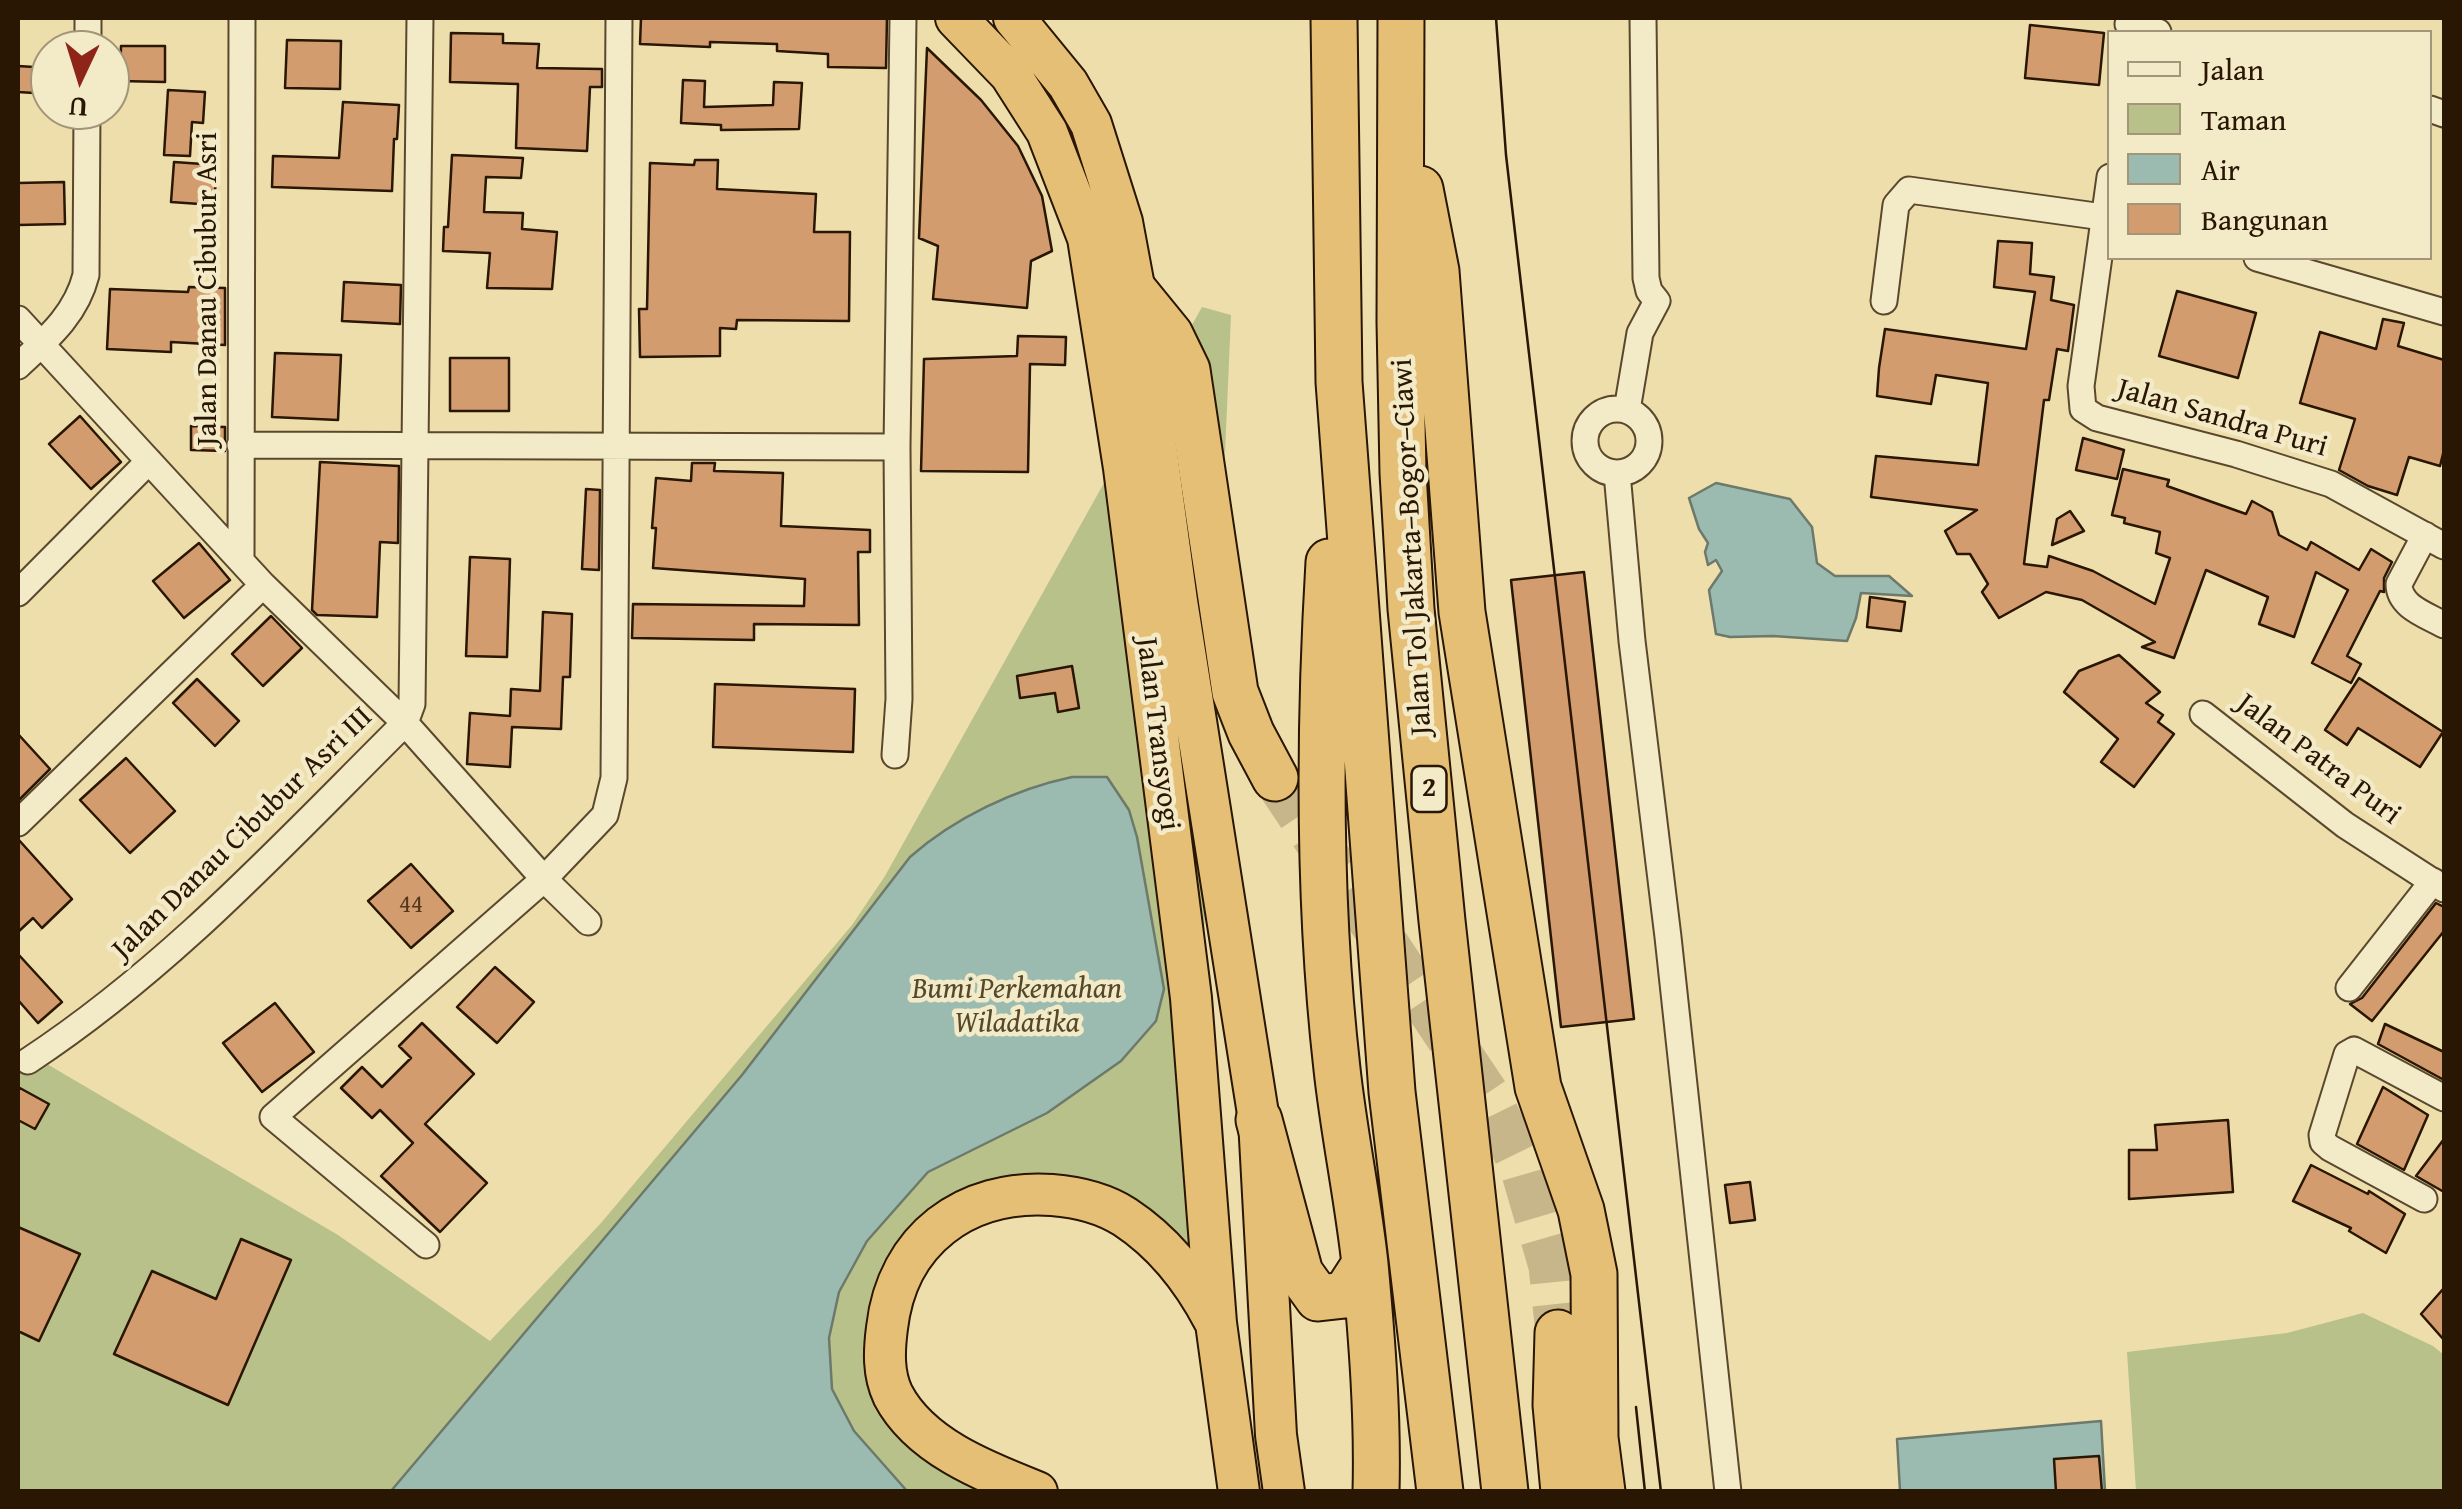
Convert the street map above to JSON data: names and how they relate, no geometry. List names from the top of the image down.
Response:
{
  "streets": {
    "highway": ["Jalan Tol Jakarta–Bogor–Ciawi", "Jalan Transyogi", "2"],
    "street": [
      "Jalan Danau Cibubur Asri",
      "Jalan Sandra Puri",
      "Jalan Patra Puri",
      "Jalan Danau Cibubur Asri III"
    ]
  },
  "parks": ["Bumi Perkemahan Wiladatika"],
  "house_numbers": ["44"],
  "legend": [
    "Jalan",
    "Taman",
    "Air",
    "Bangunan"
  ],
  "north": "bottom"
}
